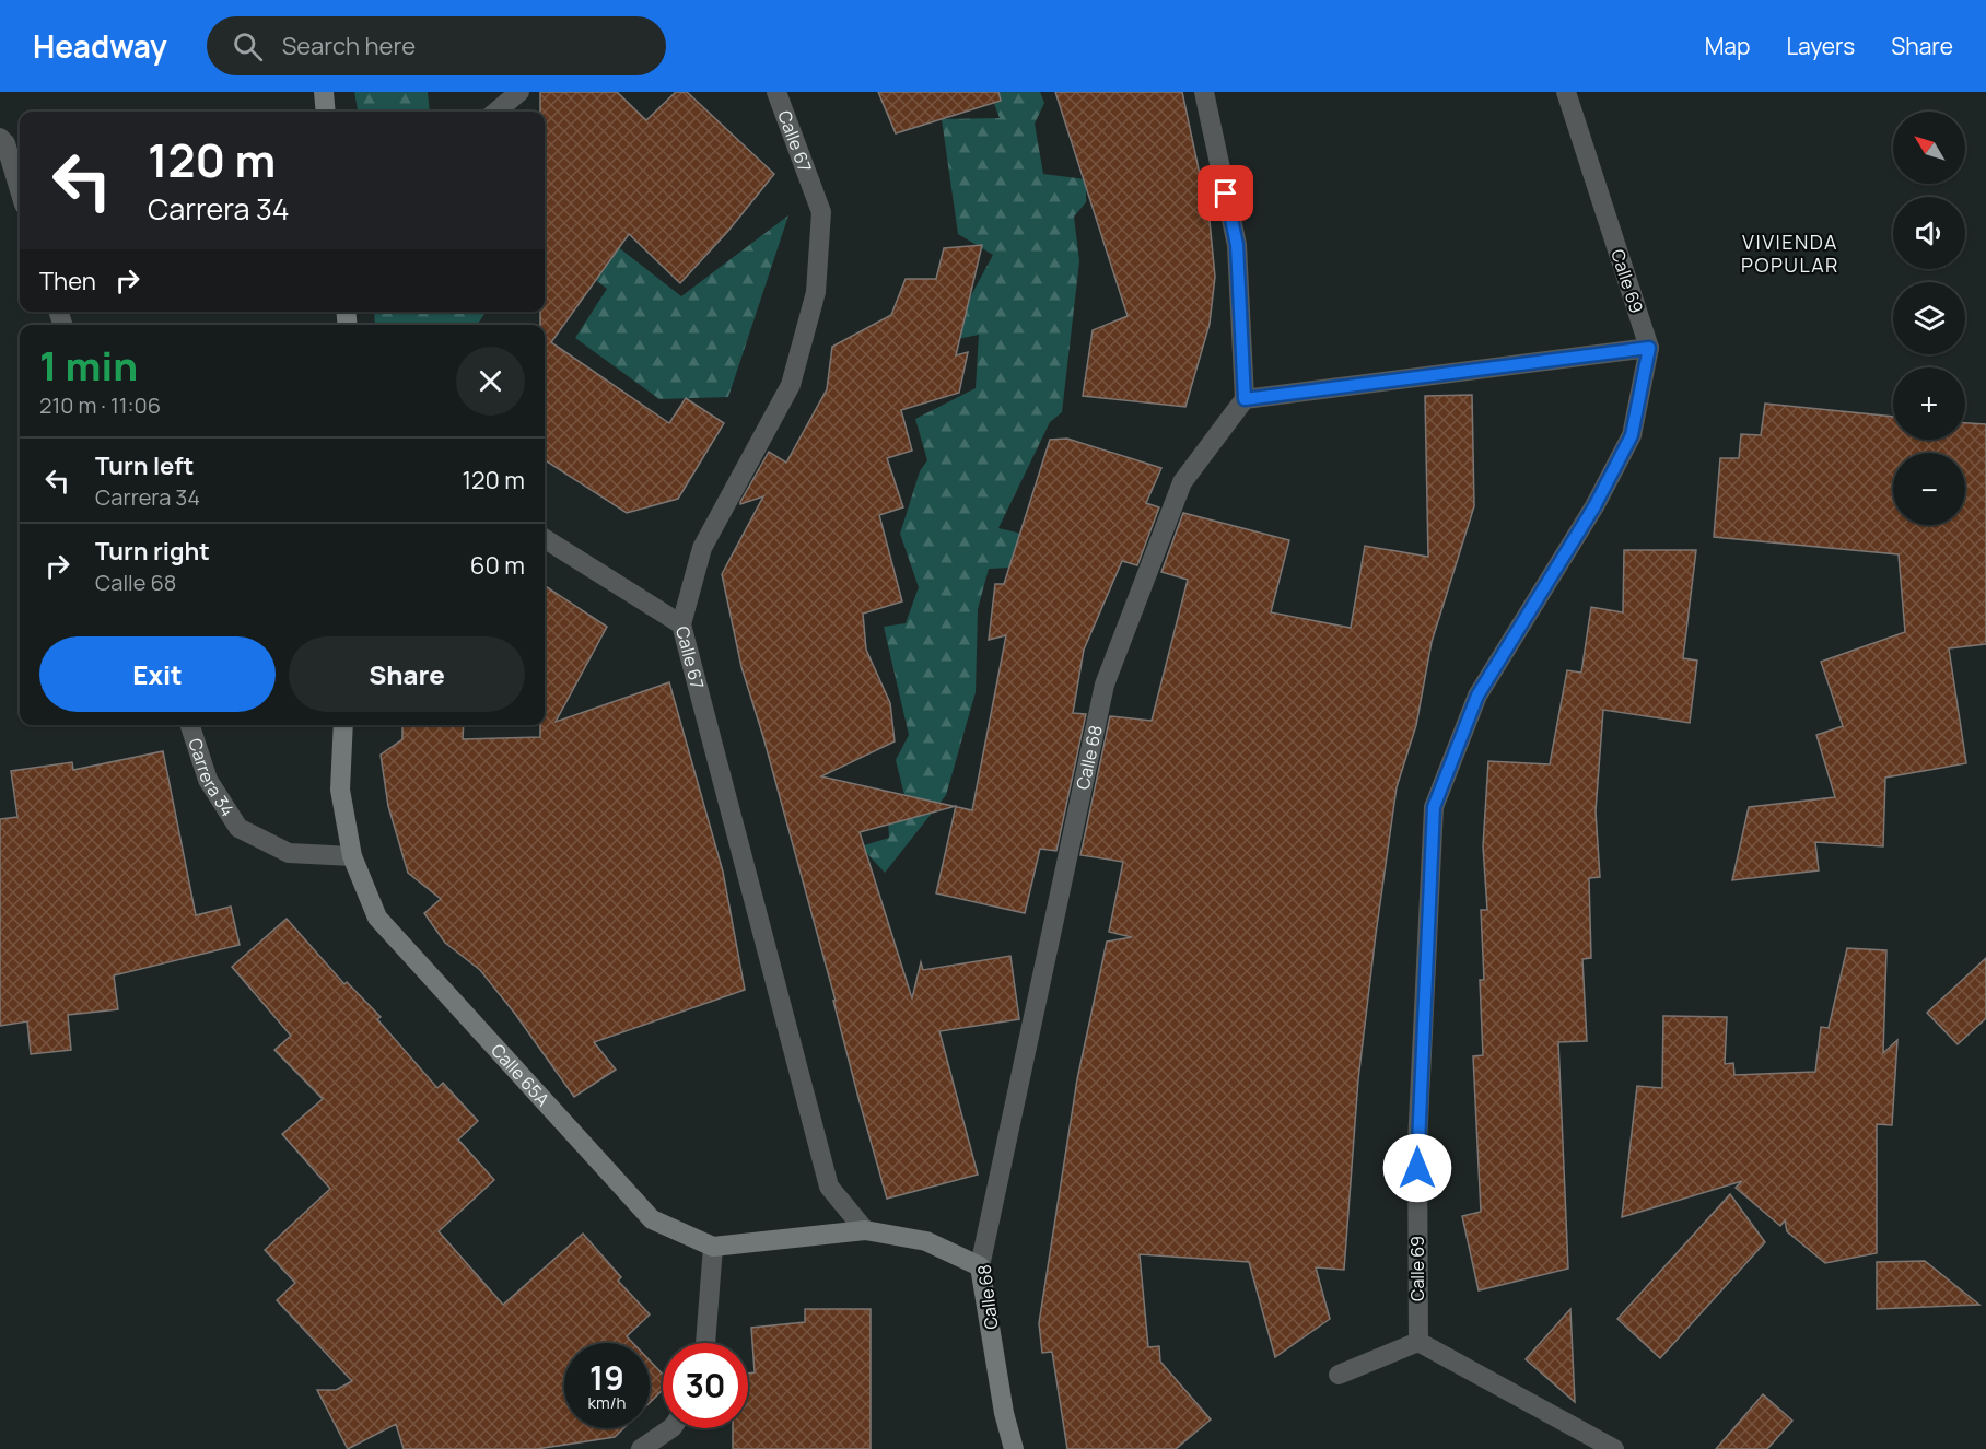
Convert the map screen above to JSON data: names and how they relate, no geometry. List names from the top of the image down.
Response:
{
  "streets": {
    "main road": ["Calle 68", "Calle 65A"],
    "street": ["Calle 67", "Calle 69", "Carrera 34"]
  },
  "crossings": [
    ["Carrera 34", "Calle 65A"]
  ],
  "districts": ["VIVIENDA POPULAR"],
  "north": "top left",
  "page": {
    "header": "Headway",
    "search": "Search here",
    "nav": ["Map", "Layers", "Share"],
    "map_buttons": ["+", "−"],
    "turn": ["120 m", "Carrera 34"],
    "then": "Then",
    "heading": ["1 min", "210 m · 11:06"],
    "list": [
      {
        "name": "Turn left",
        "note": "Carrera 34",
        "value": "120 m"
      },
      {
        "name": "Turn right",
        "note": "Calle 68",
        "value": "60 m"
      }
    ],
    "buttons": ["Exit", "Share"],
    "speed": "19 km/h",
    "limit": "30"
  }
}
